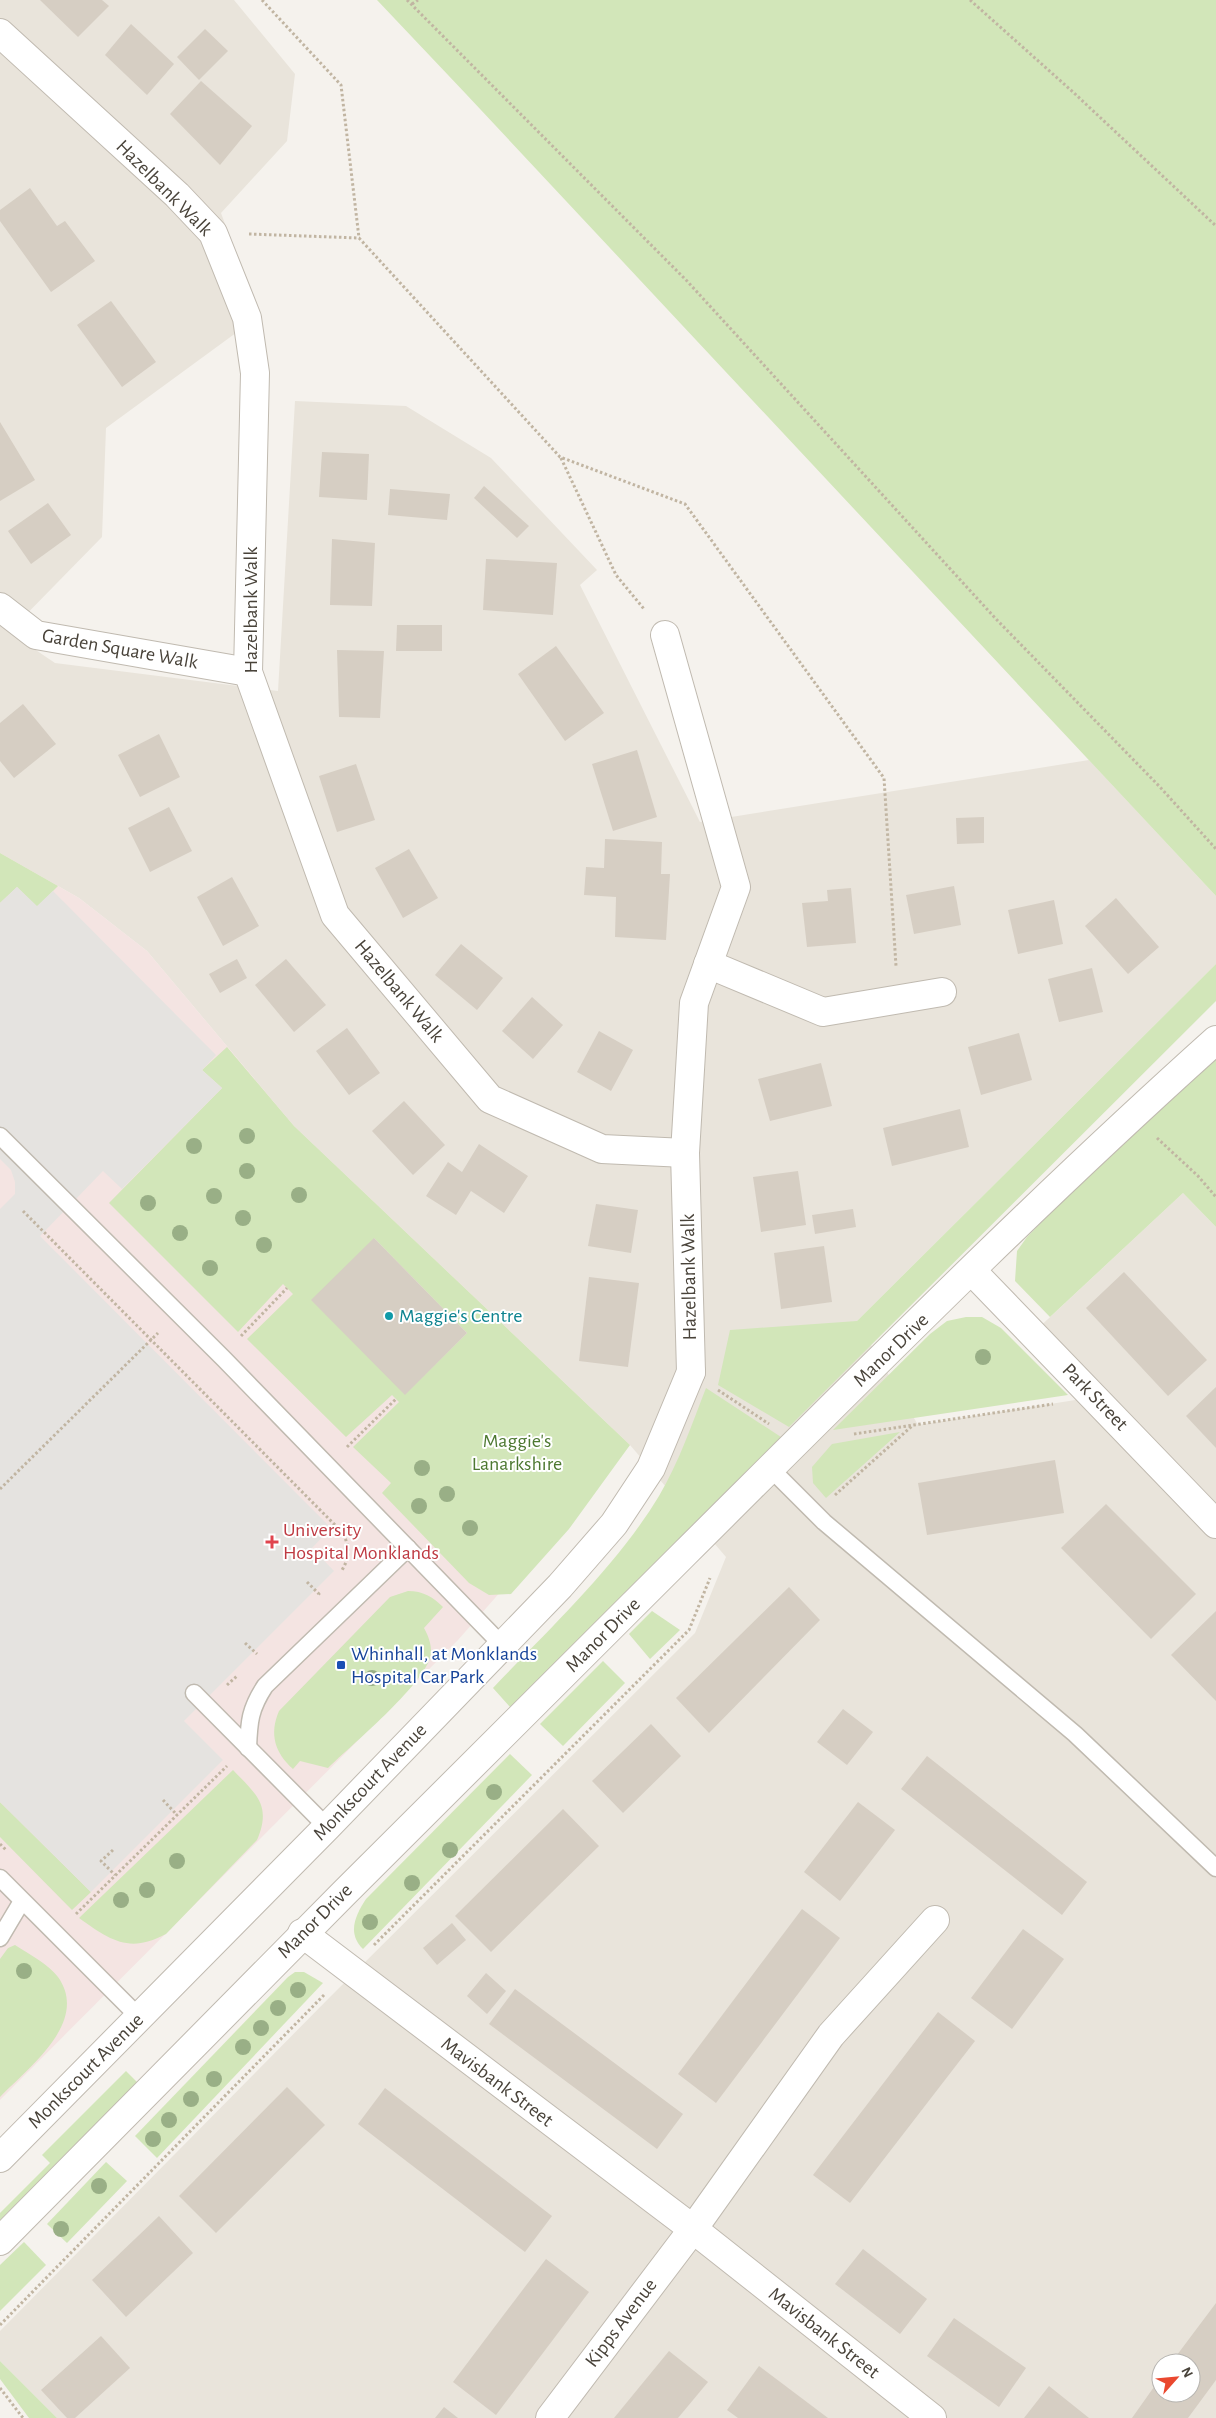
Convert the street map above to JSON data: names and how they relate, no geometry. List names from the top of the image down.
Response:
{
  "streets": {
    "street": [
      "Hazelbank Walk",
      "Garden Square Walk",
      "Manor Drive",
      "Park Street",
      "Monkscourt Avenue",
      "Mavisbank Street",
      "Kipps Avenue"
    ]
  },
  "crossings": [
    ["Hazelbank Walk", "Garden Square Walk"],
    ["Hazelbank Walk", "Monkscourt Avenue"],
    ["Manor Drive", "Park Street"],
    ["Manor Drive", "Mavisbank Street"],
    ["Mavisbank Street", "Kipps Avenue"]
  ],
  "parks": ["Maggie's Lanarkshire"],
  "places": {
    "other": ["Maggie's Centre"],
    "health": ["University Hospital Monklands"],
    "transit": ["Whinhall, at Monklands Hospital Car Park"]
  },
  "north": "top right"
}
